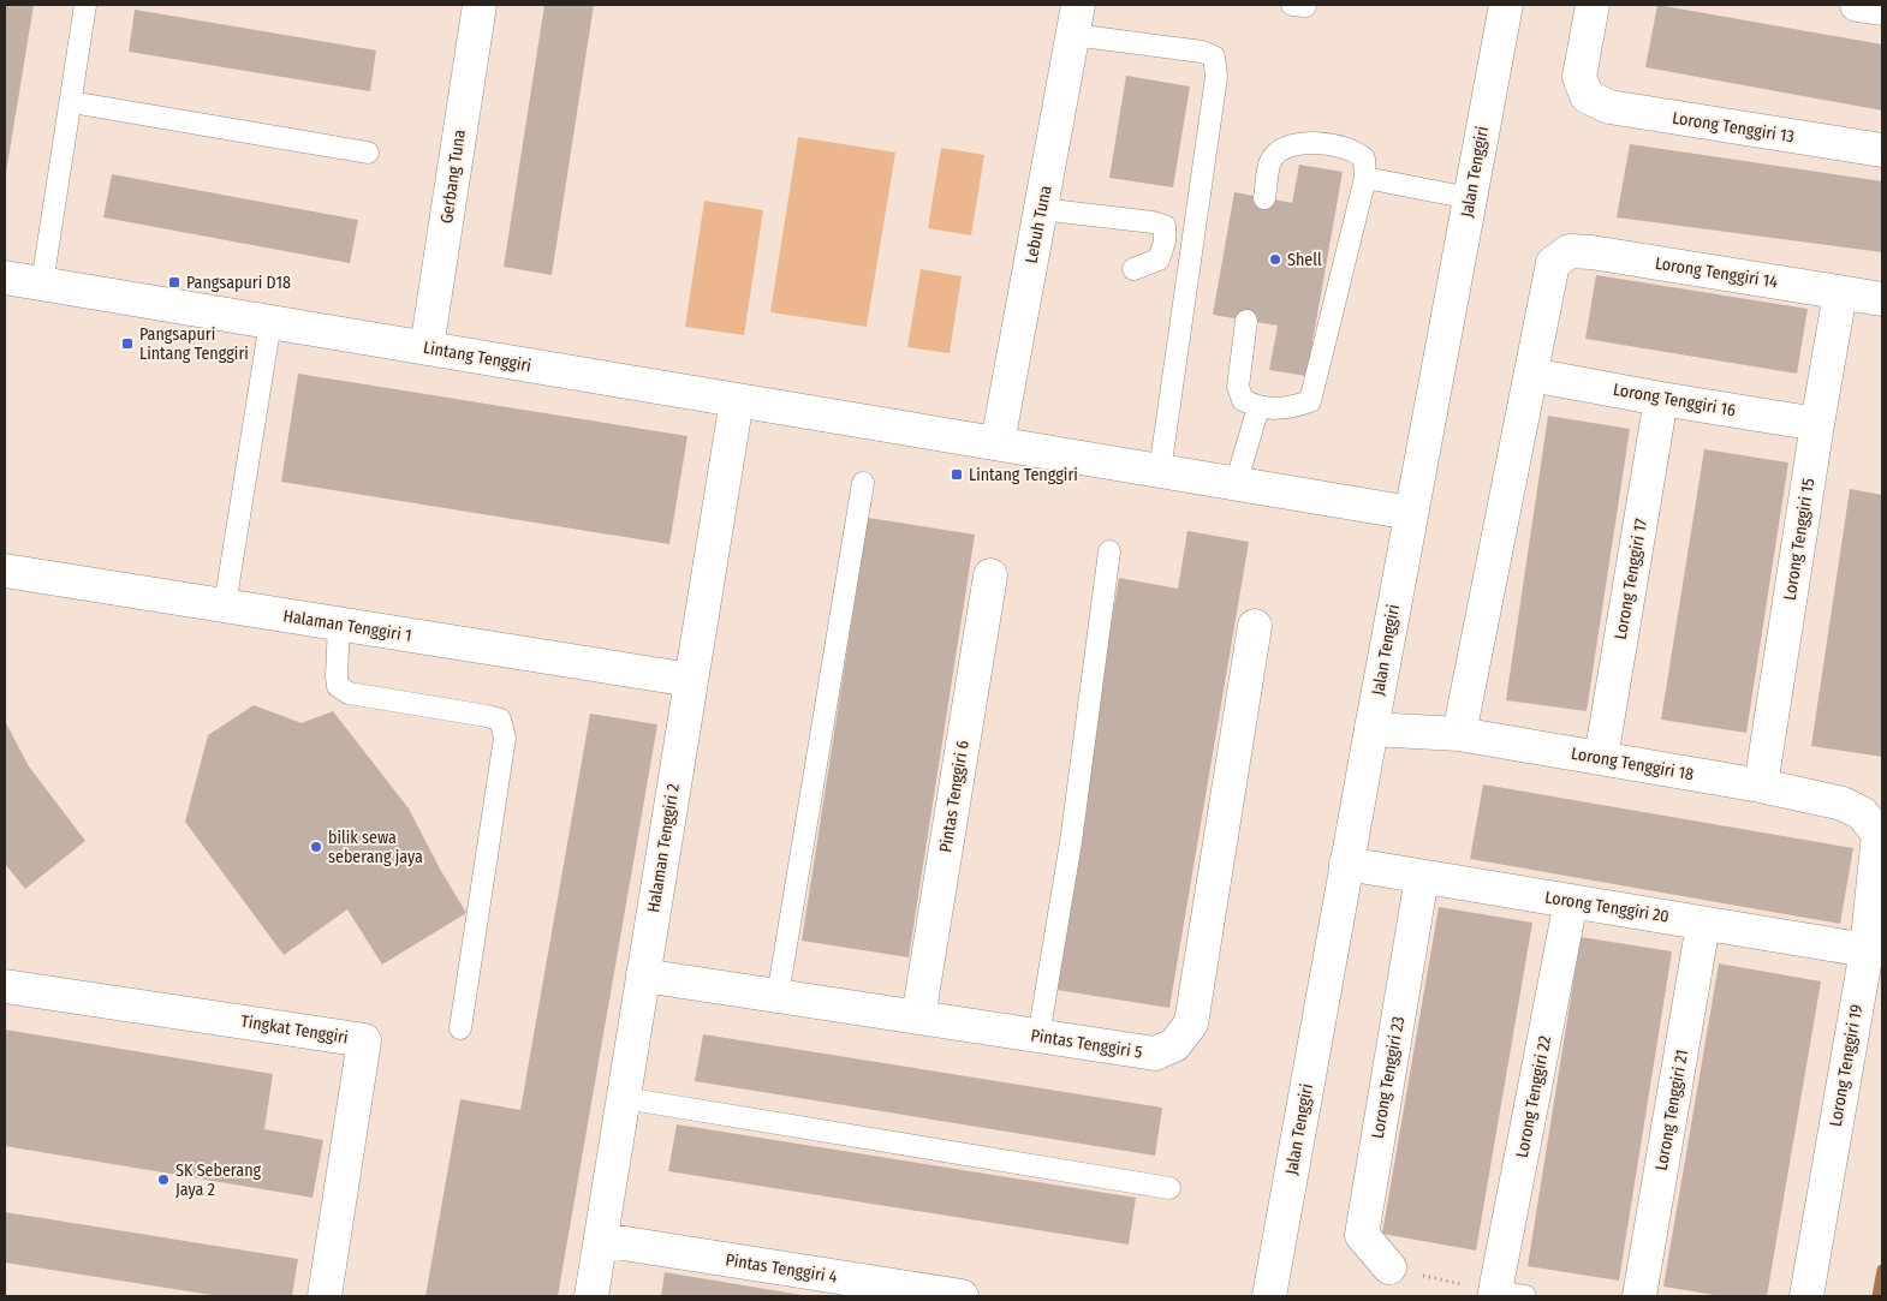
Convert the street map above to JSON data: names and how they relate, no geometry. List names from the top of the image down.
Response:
{
  "streets": {
    "street": [
      "Lorong Tenggiri 13",
      "Jalan Tenggiri",
      "Gerbang Tuna",
      "Lebuh Tuna",
      "Lorong Tenggiri 14",
      "Lintang Tenggiri",
      "Lorong Tenggiri 16",
      "Lorong Tenggiri 15",
      "Lorong Tenggiri 17",
      "Halaman Tenggiri 1",
      "Lorong Tenggiri 18",
      "Pintas Tenggiri 6",
      "Halaman Tenggiri 2",
      "Lorong Tenggiri 20",
      "Tingkat Tenggiri",
      "Pintas Tenggiri 5",
      "Lorong Tenggiri 19",
      "Lorong Tenggiri 23",
      "Lorong Tenggiri 22",
      "Lorong Tenggiri 21",
      "Pintas Tenggiri 4"
    ]
  },
  "crossings": [
    ["Jalan Tenggiri", "Lintang Tenggiri"],
    ["Jalan Tenggiri", "Lorong Tenggiri 18"],
    ["Jalan Tenggiri", "Lorong Tenggiri 20"],
    ["Gerbang Tuna", "Lintang Tenggiri"],
    ["Lebuh Tuna", "Lintang Tenggiri"],
    ["Lorong Tenggiri 14", "Lorong Tenggiri 16"],
    ["Lorong Tenggiri 14", "Lorong Tenggiri 15"],
    ["Lintang Tenggiri", "Halaman Tenggiri 2"],
    ["Lorong Tenggiri 16", "Lorong Tenggiri 15"],
    ["Lorong Tenggiri 16", "Lorong Tenggiri 17"],
    ["Lorong Tenggiri 15", "Lorong Tenggiri 18"],
    ["Lorong Tenggiri 17", "Lorong Tenggiri 18"],
    ["Halaman Tenggiri 1", "Halaman Tenggiri 2"],
    ["Lorong Tenggiri 18", "Lorong Tenggiri 19"],
    ["Pintas Tenggiri 6", "Pintas Tenggiri 5"],
    ["Halaman Tenggiri 2", "Pintas Tenggiri 5"],
    ["Halaman Tenggiri 2", "Pintas Tenggiri 4"],
    ["Lorong Tenggiri 20", "Lorong Tenggiri 19"],
    ["Lorong Tenggiri 20", "Lorong Tenggiri 23"],
    ["Lorong Tenggiri 20", "Lorong Tenggiri 22"],
    ["Lorong Tenggiri 20", "Lorong Tenggiri 21"]
  ],
  "places": {
    "other": ["Shell", "bilik sewa seberang jaya", "SK Seberang Jaya 2"],
    "transit": ["Pangsapuri D18", "Pangsapuri Lintang Tenggiri", "Lintang Tenggiri"]
  }
}
